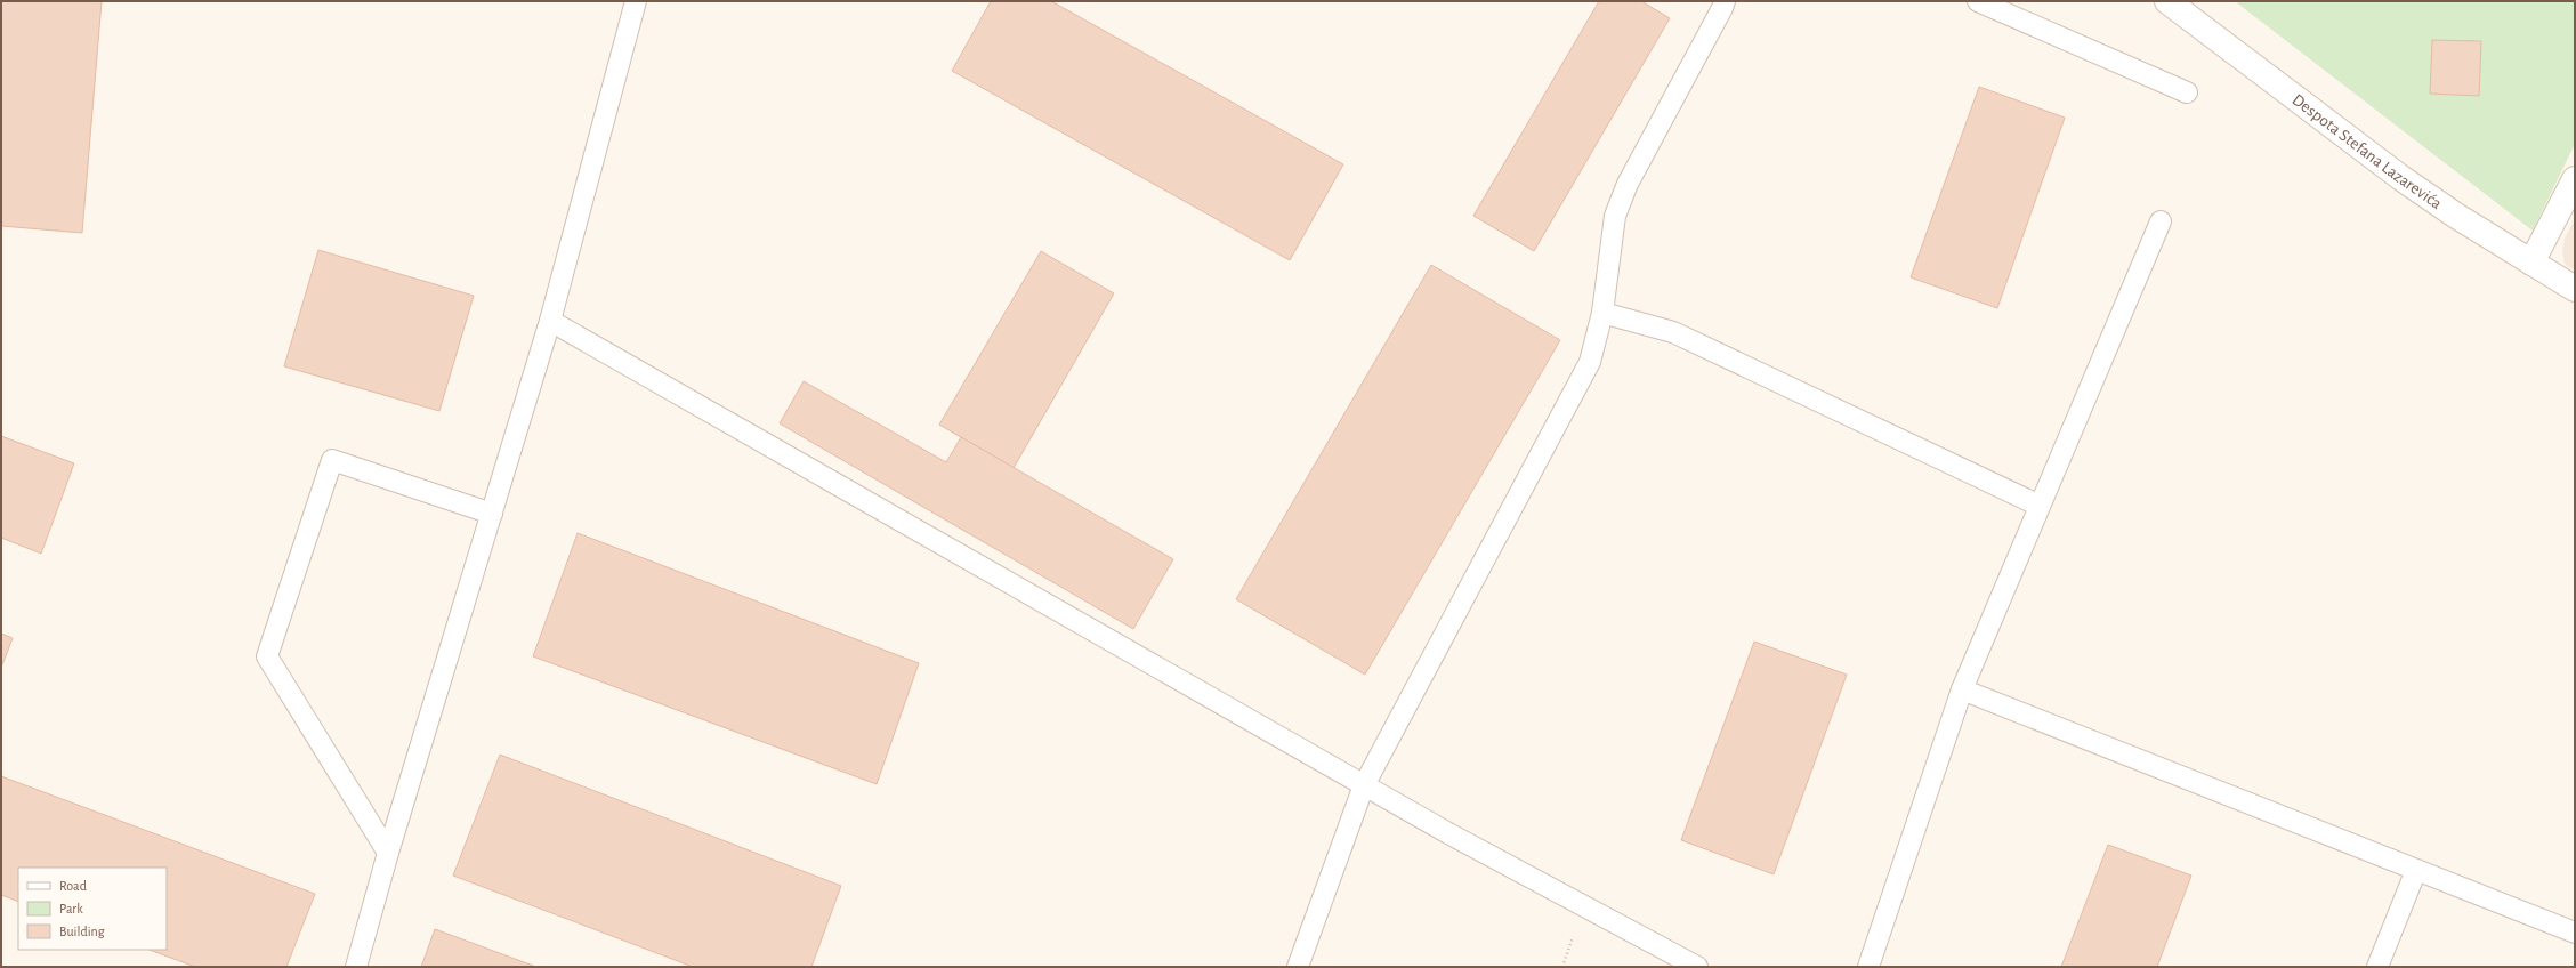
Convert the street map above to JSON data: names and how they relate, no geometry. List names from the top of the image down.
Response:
{
  "streets": {
    "street": ["Despota Stefana Lazarevića"]
  },
  "legend": ["Road", "Park", "Building"]
}
